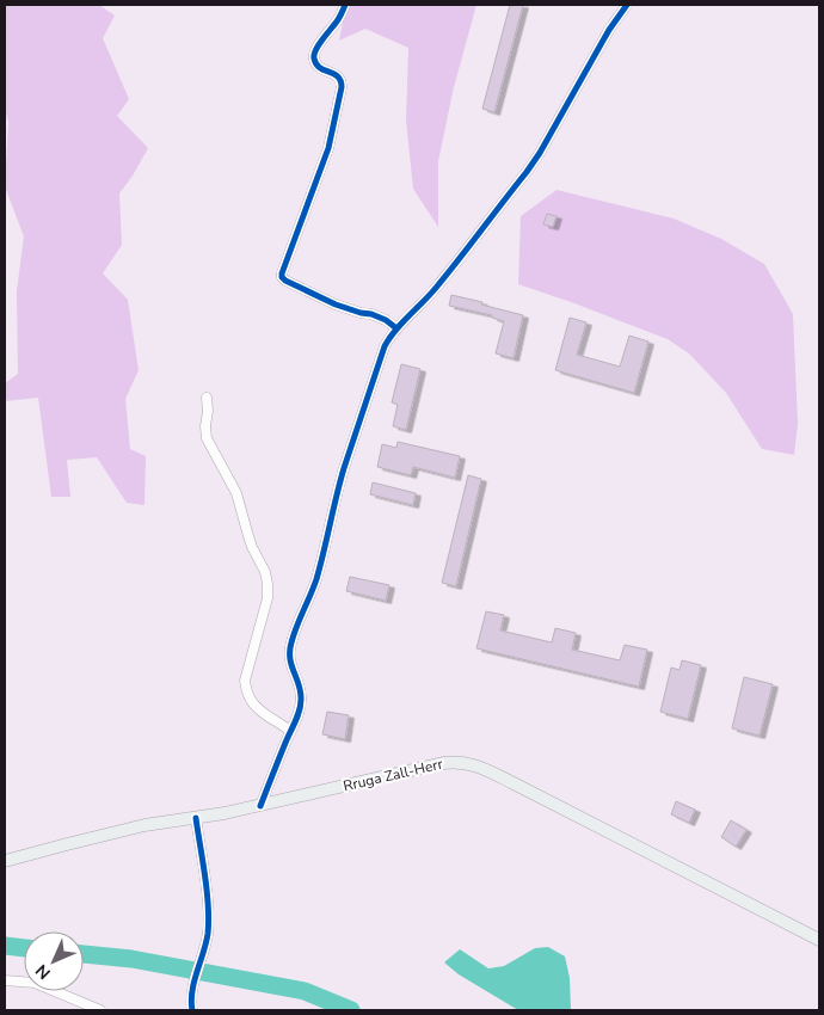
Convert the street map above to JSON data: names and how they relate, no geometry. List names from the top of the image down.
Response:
{
  "streets": {
    "main road": ["Rruga Zall-Herr"]
  },
  "north": "bottom left"
}
